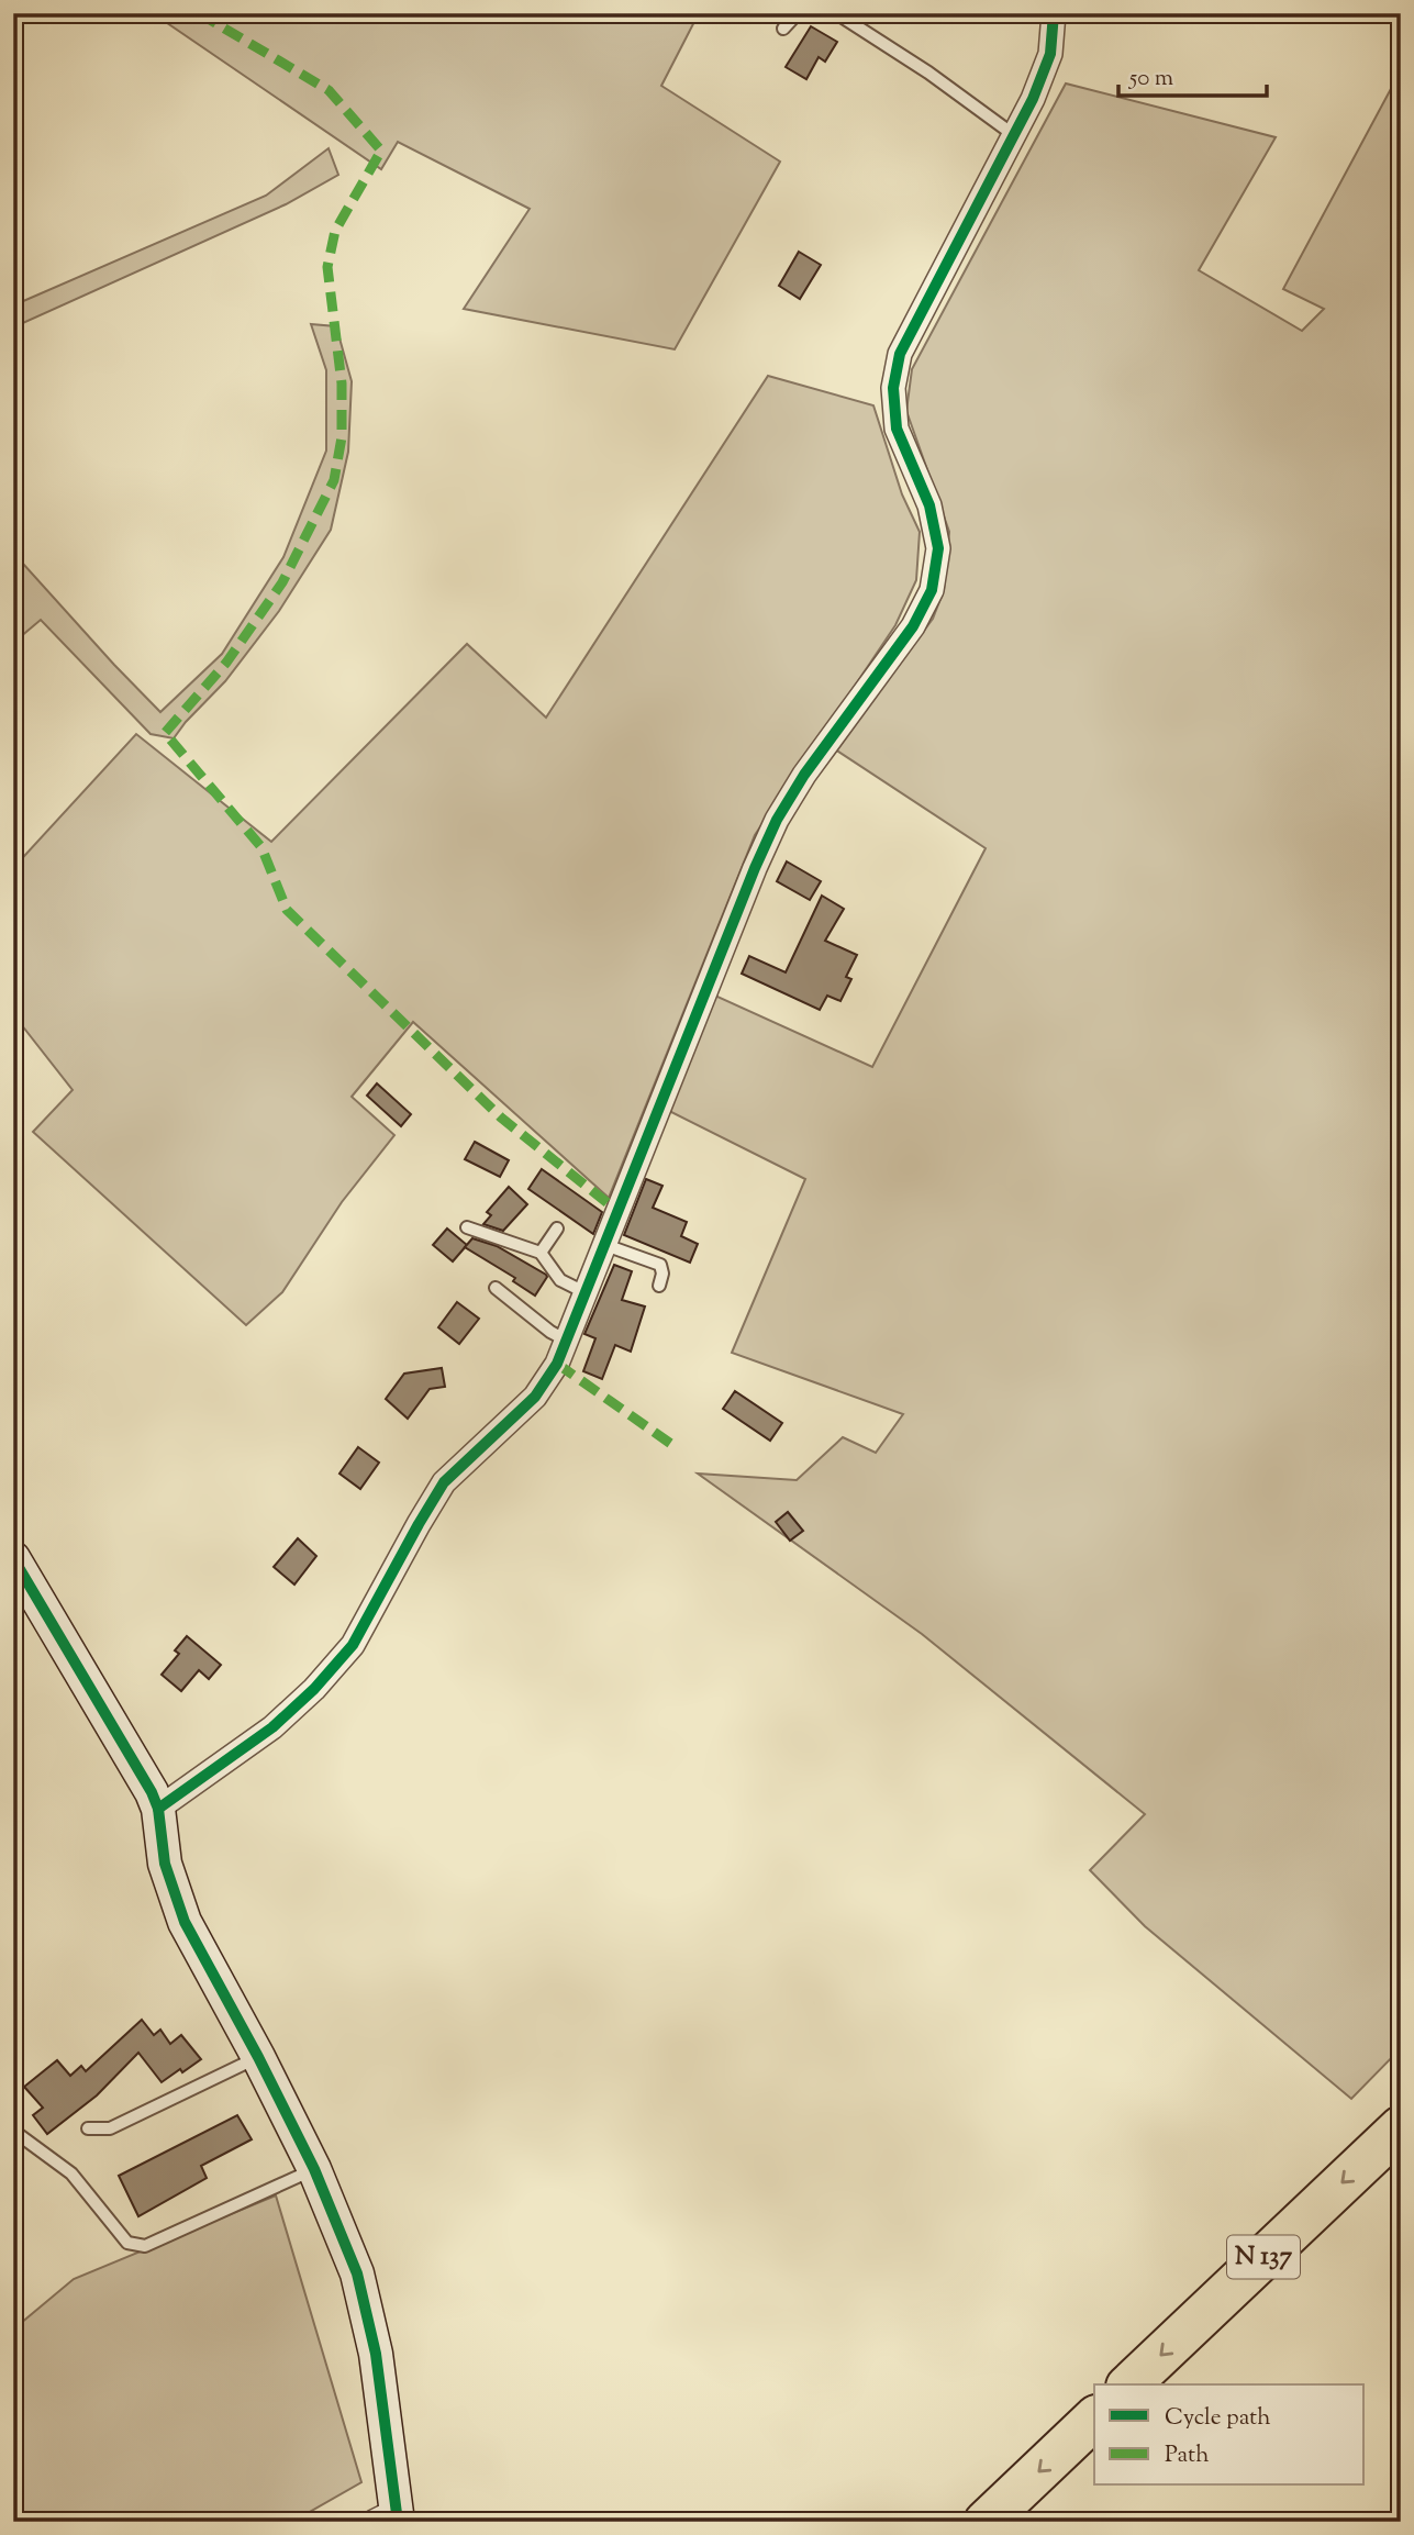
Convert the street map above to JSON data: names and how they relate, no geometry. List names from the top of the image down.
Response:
{
  "streets": {
    "highway": ["N 137"]
  },
  "legend": ["Cycle path", "Path"],
  "scale_bar": "50 m"
}
